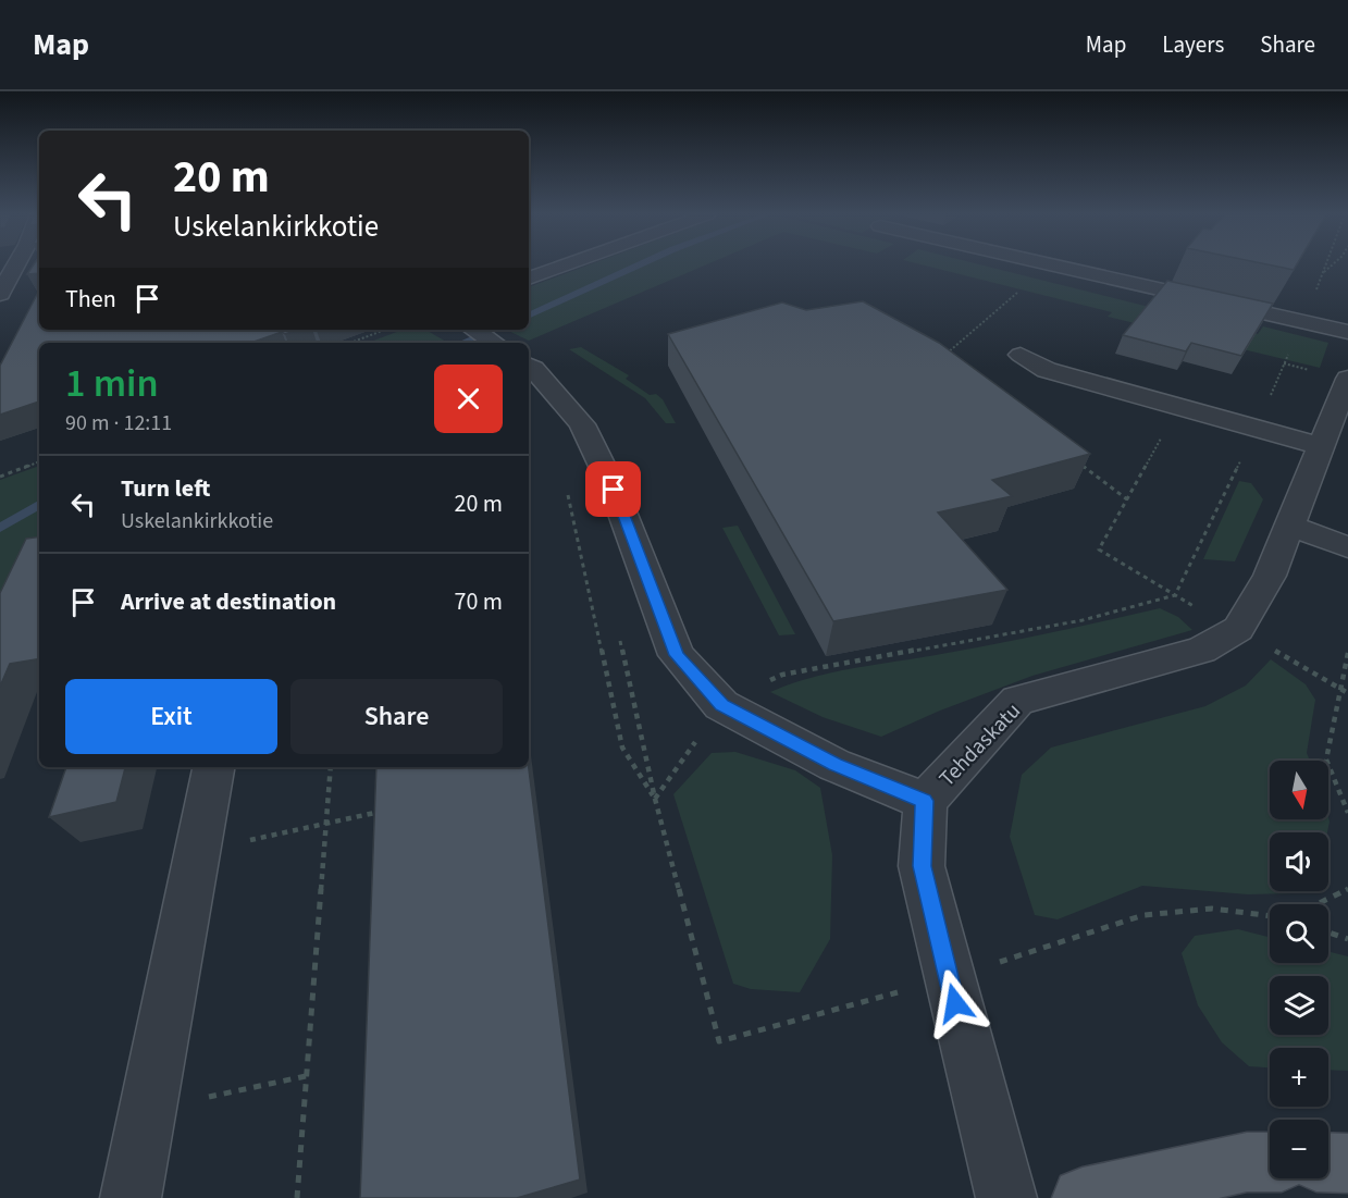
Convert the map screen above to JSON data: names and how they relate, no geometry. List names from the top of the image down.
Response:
{
  "streets": {
    "street": ["Tehdaskatu"]
  },
  "north": "bottom",
  "page": {
    "header": "Map",
    "nav": ["Map", "Layers", "Share"],
    "turn": ["20 m", "Uskelankirkkotie"],
    "then": "Then",
    "heading": ["1 min", "90 m · 12:11"],
    "list": [
      {
        "name": "Turn left",
        "note": "Uskelankirkkotie",
        "value": "20 m"
      },
      {
        "name": "Arrive at destination",
        "value": "70 m"
      }
    ],
    "buttons": ["Exit", "Share"],
    "map_buttons": ["+", "−"]
  }
}
